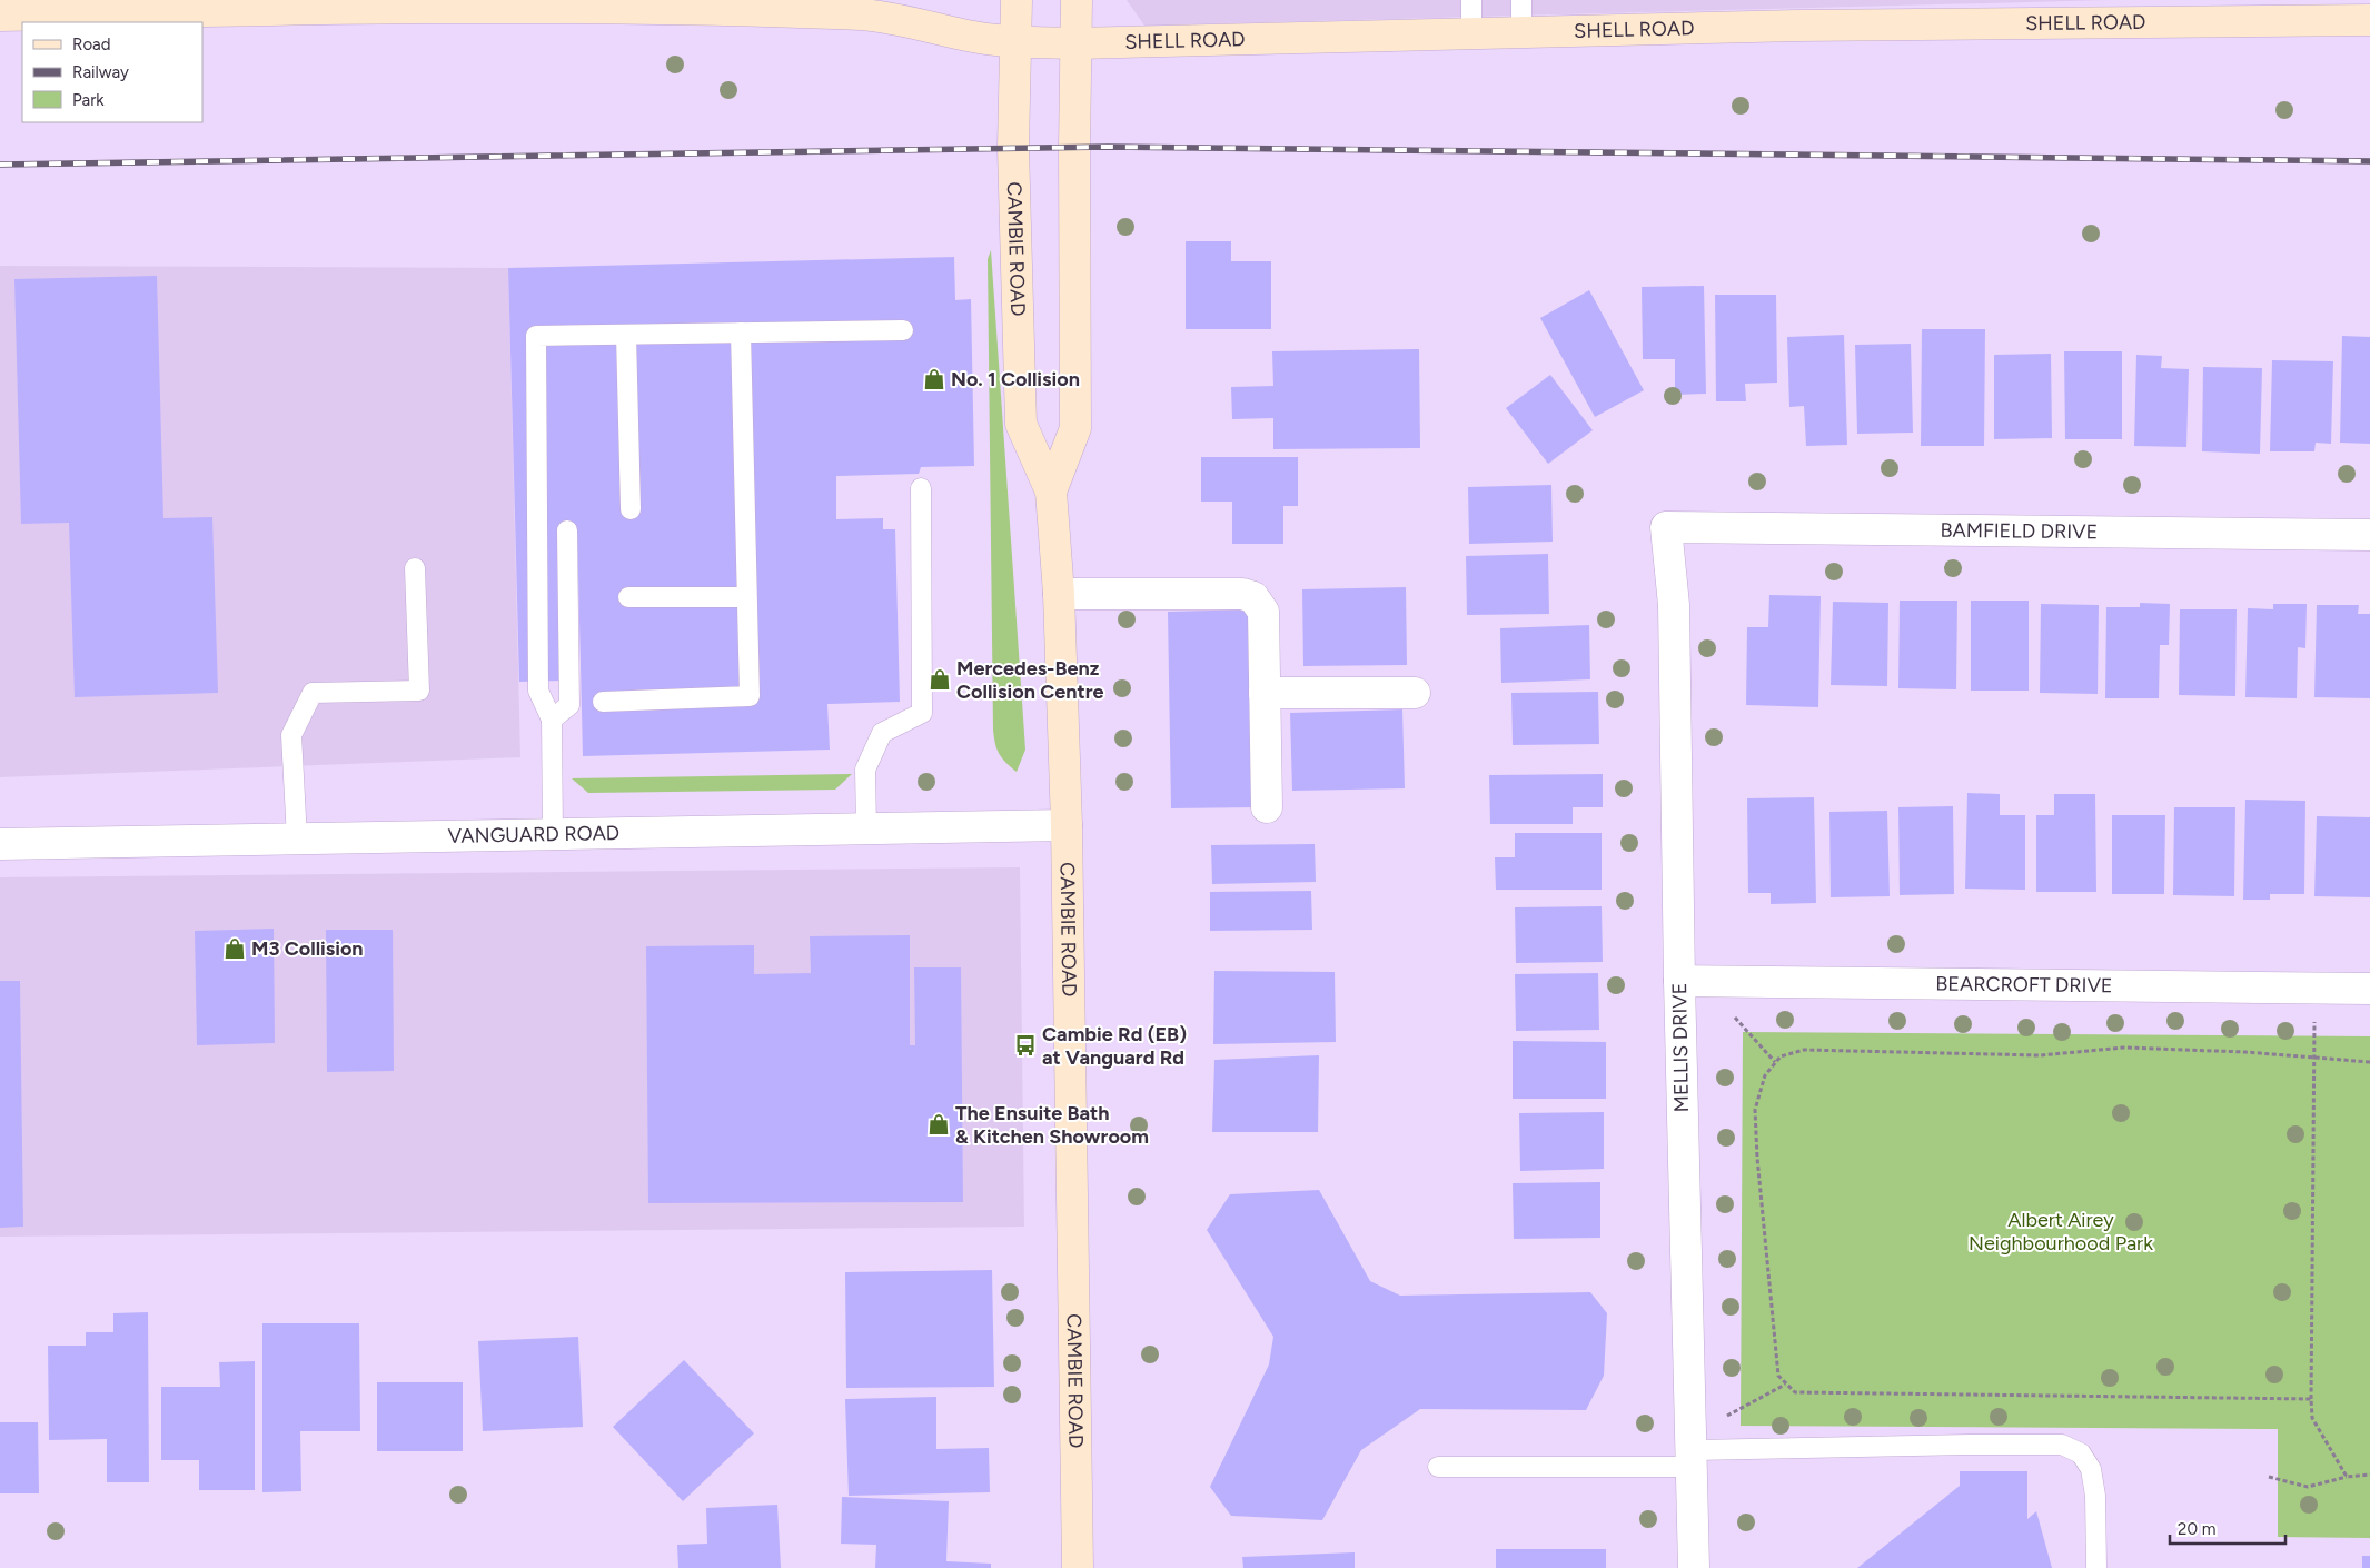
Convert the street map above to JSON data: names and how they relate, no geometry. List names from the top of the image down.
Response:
{
  "streets": {
    "main road": ["SHELL ROAD", "CAMBIE ROAD"],
    "street": [
      "BAMFIELD DRIVE",
      "VANGUARD ROAD",
      "BEARCROFT DRIVE",
      "MELLIS DRIVE"
    ]
  },
  "crossings": [
    ["SHELL ROAD", "CAMBIE ROAD"],
    ["CAMBIE ROAD", "VANGUARD ROAD"],
    ["BAMFIELD DRIVE", "MELLIS DRIVE"],
    ["BEARCROFT DRIVE", "MELLIS DRIVE"]
  ],
  "parks": ["Albert Airey Neighbourhood Park"],
  "places": {
    "shop": [
      "No. 1 Collision",
      "Mercedes-Benz Collision Centre",
      "M3 Collision",
      "The Ensuite Bath & Kitchen Showroom"
    ],
    "bus stop": ["Cambie Rd (EB) at Vanguard Rd"]
  },
  "legend": ["Road", "Railway", "Park"],
  "scale_bar": "20 m"
}
